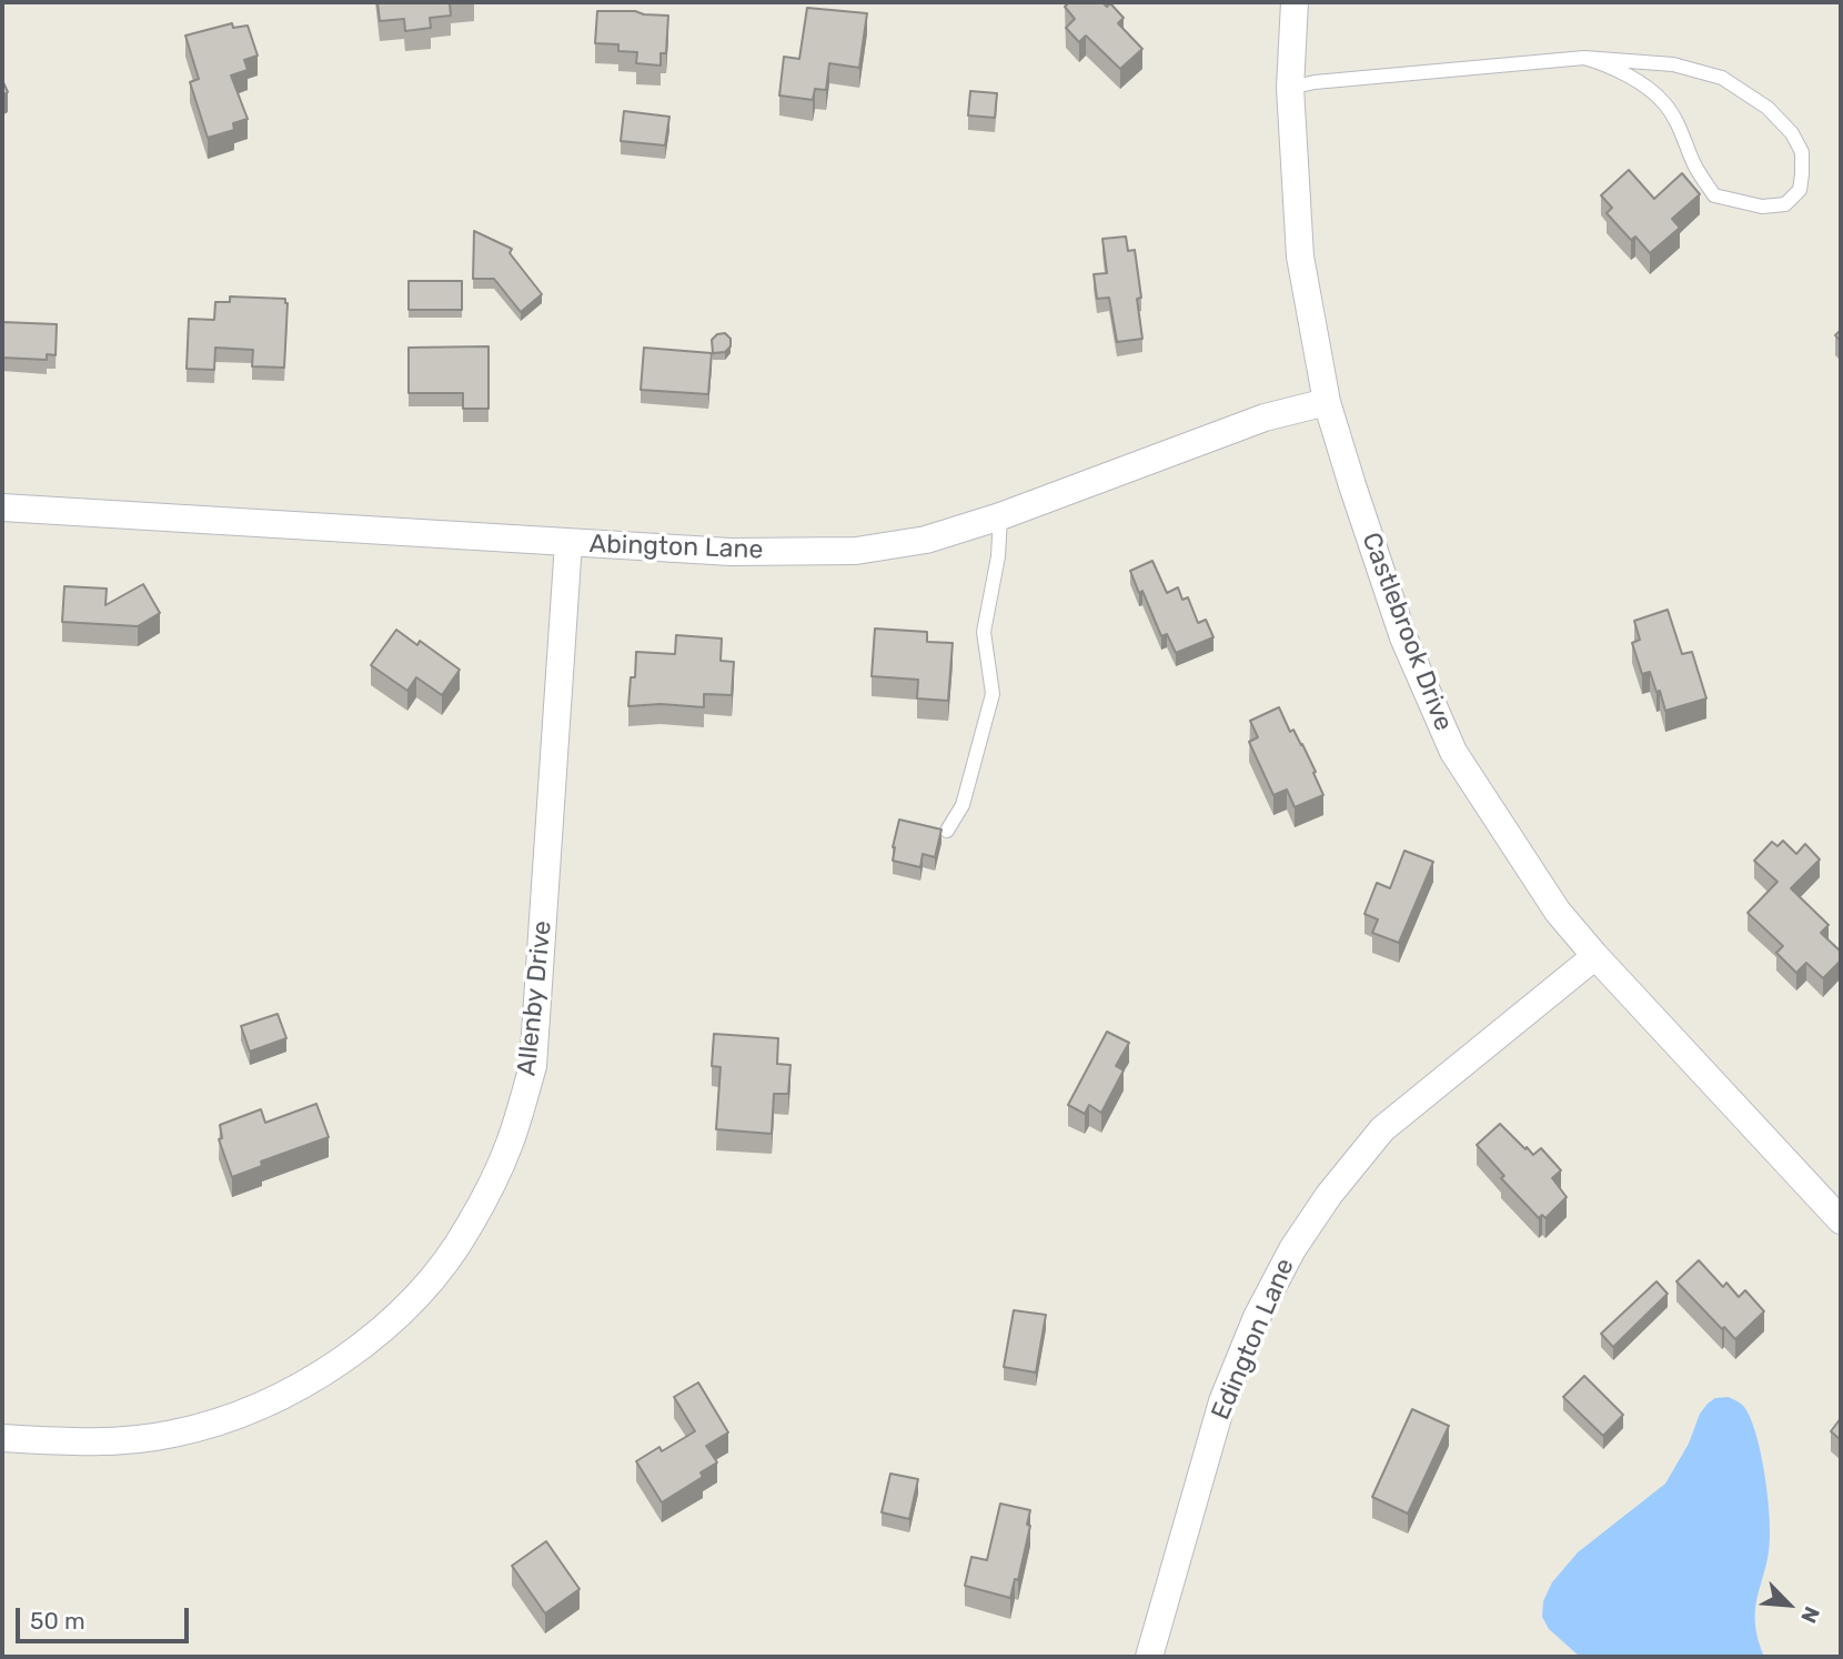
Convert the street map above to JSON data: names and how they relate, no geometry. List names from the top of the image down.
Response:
{
  "streets": {
    "street": [
      "Abington Lane",
      "Castlebrook Drive",
      "Allenby Drive",
      "Edington Lane"
    ]
  },
  "crossings": [
    ["Abington Lane", "Castlebrook Drive"],
    ["Abington Lane", "Allenby Drive"],
    ["Castlebrook Drive", "Edington Lane"]
  ],
  "scale_bar": "50 m",
  "north": "bottom right"
}
